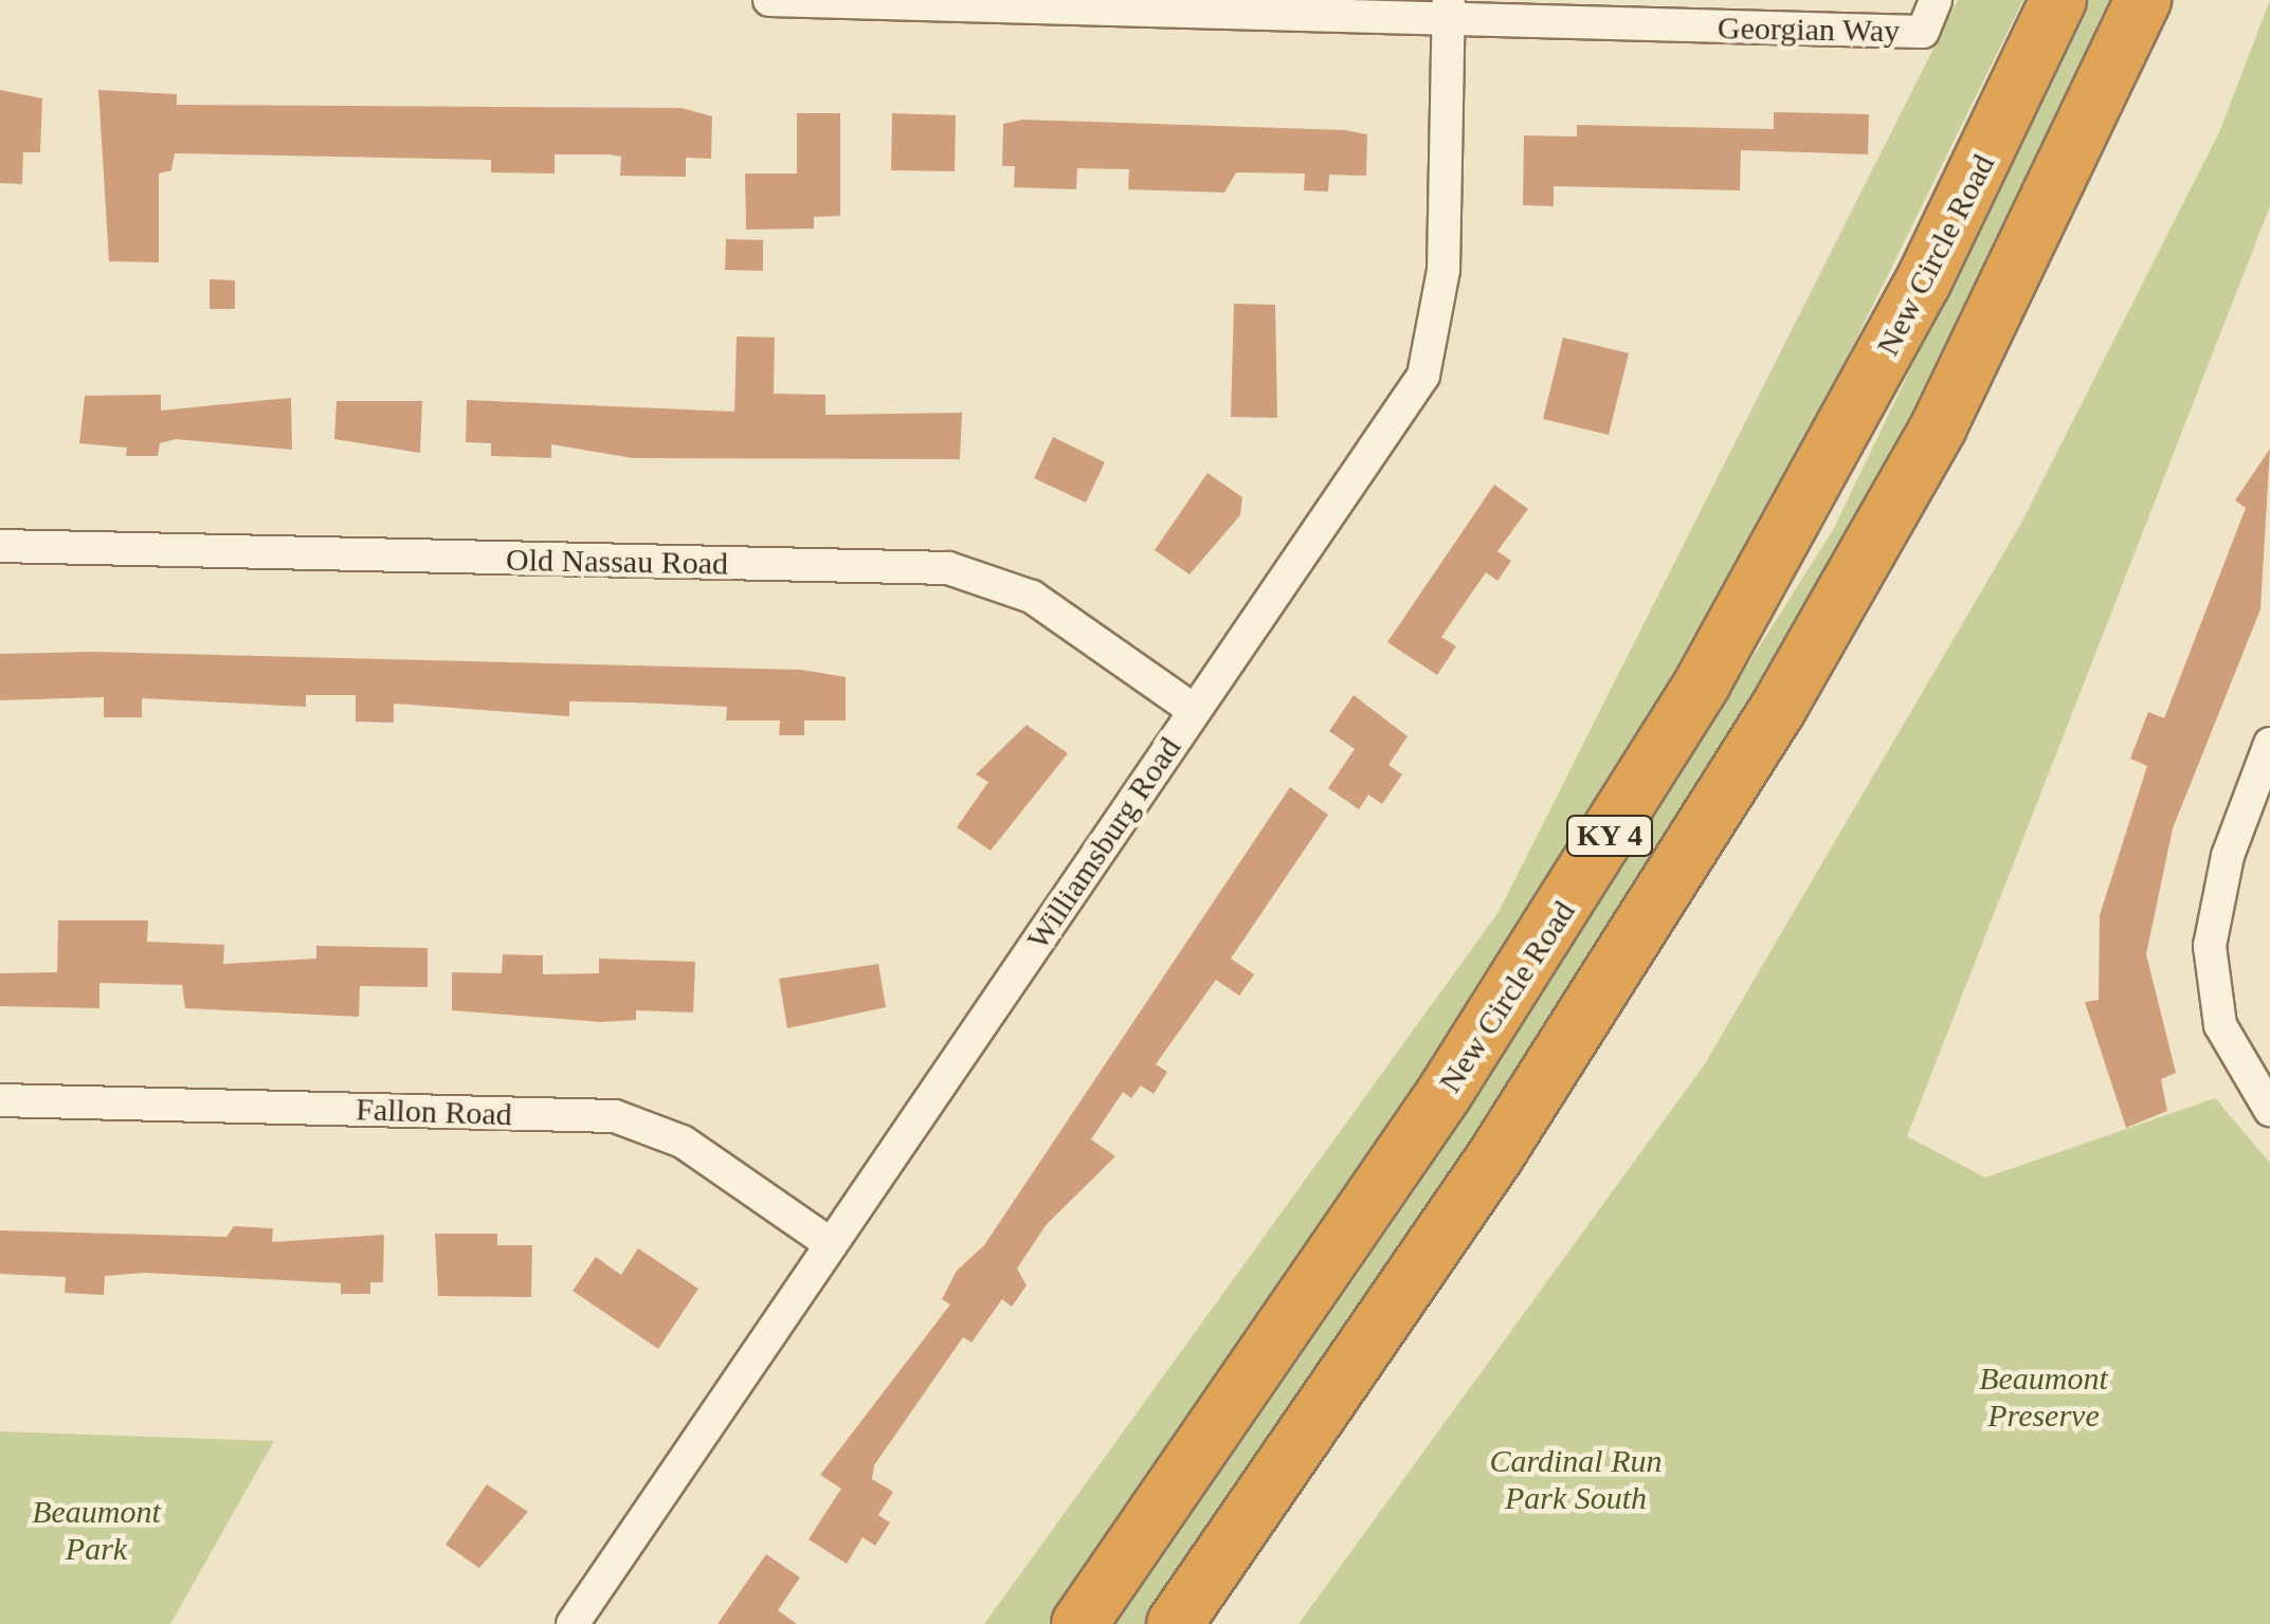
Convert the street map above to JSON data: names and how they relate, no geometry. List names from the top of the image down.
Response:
{
  "streets": {
    "highway": ["New Circle Road", "KY 4"],
    "street": [
      "Georgian Way",
      "Old Nassau Road",
      "Williamsburg Road",
      "Fallon Road"
    ]
  },
  "crossings": [
    ["Georgian Way", "Williamsburg Road"],
    ["Old Nassau Road", "Williamsburg Road"],
    ["Williamsburg Road", "Fallon Road"]
  ],
  "parks": ["Beaumont Preserve", "Cardinal Run Park South", "Beaumont Park"]
}
